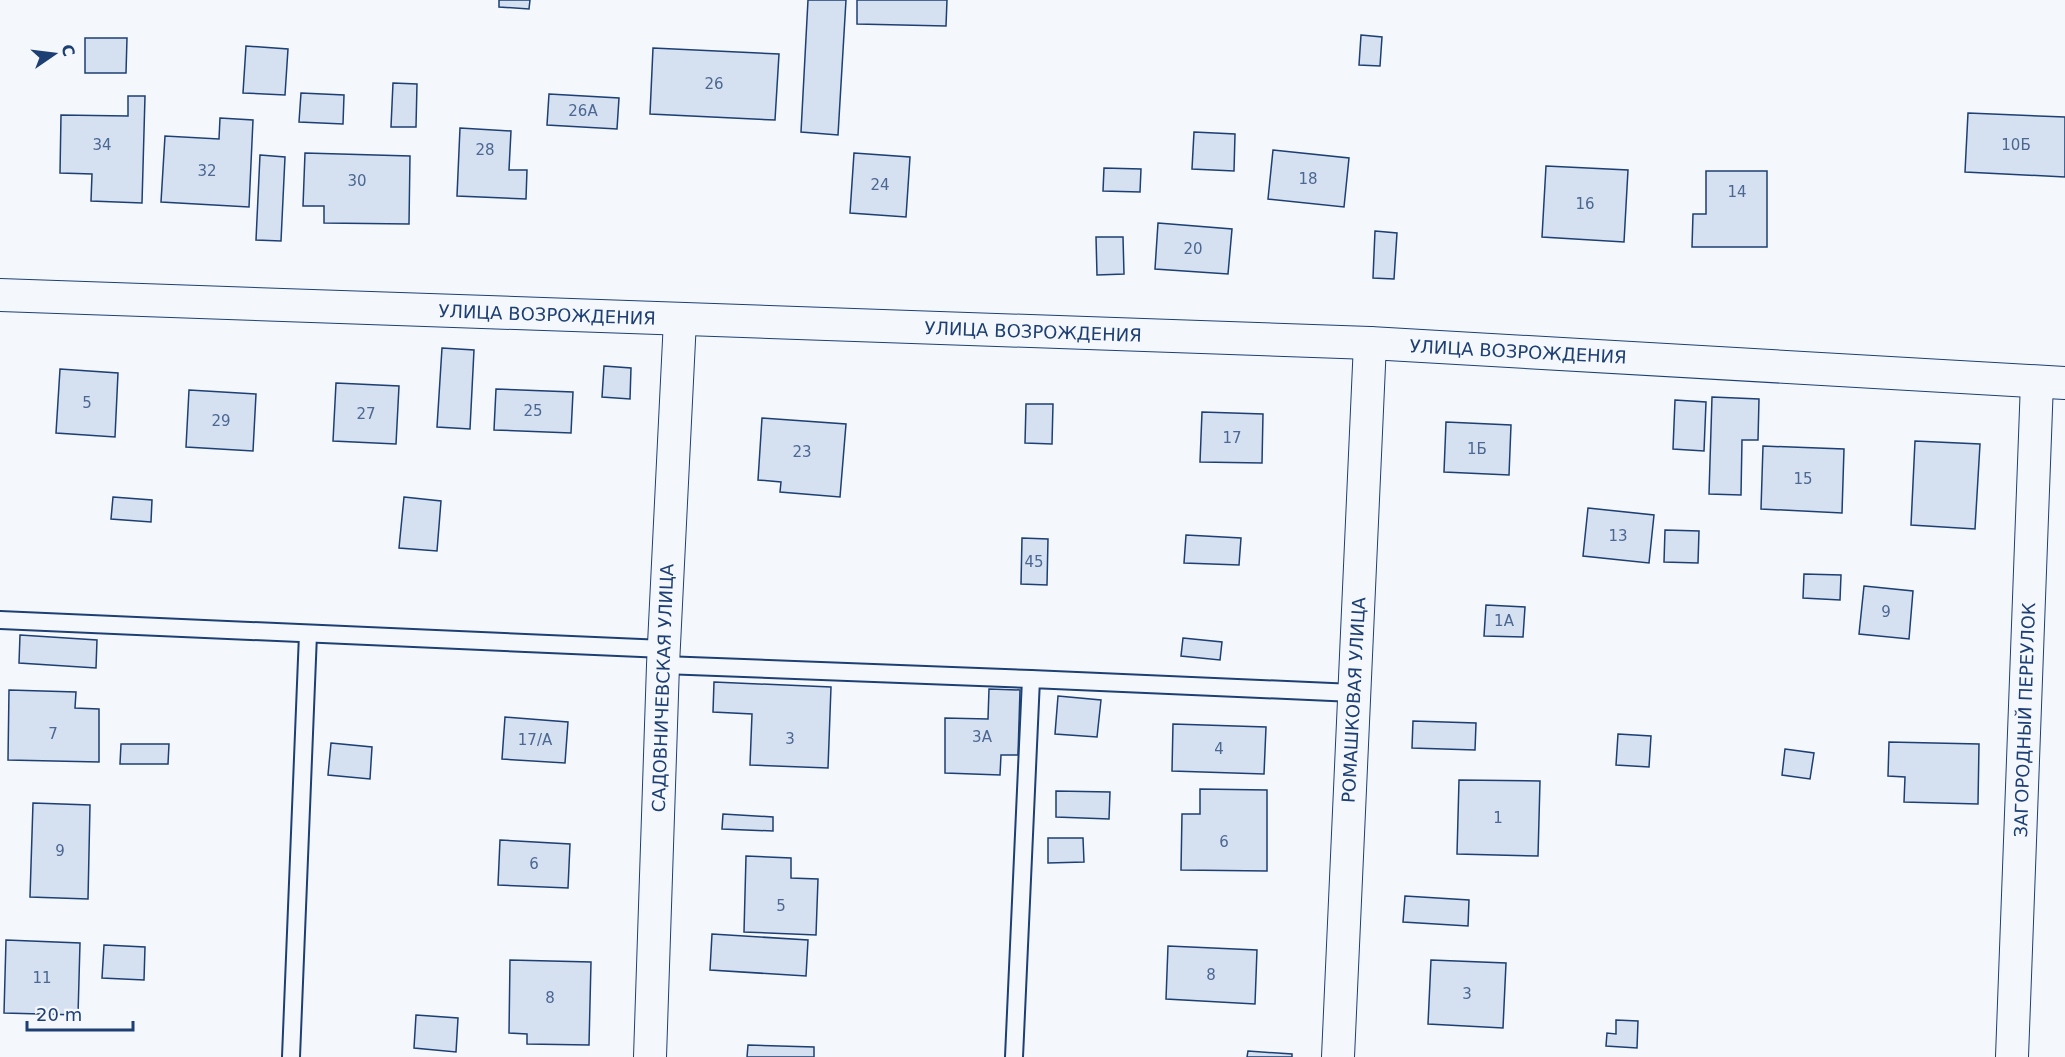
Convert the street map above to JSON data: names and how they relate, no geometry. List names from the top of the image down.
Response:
{
  "streets": {
    "street": [
      "УЛИЦА ВОЗРОЖДЕНИЯ",
      "САДОВНИЧЕВСКАЯ УЛИЦА",
      "РОМАШКОВАЯ УЛИЦА",
      "ЗАГОРОДНЫЙ ПЕРЕУЛОК"
    ]
  },
  "crossings": [
    ["УЛИЦА ВОЗРОЖДЕНИЯ", "САДОВНИЧЕВСКАЯ УЛИЦА"],
    ["УЛИЦА ВОЗРОЖДЕНИЯ", "РОМАШКОВАЯ УЛИЦА"],
    ["УЛИЦА ВОЗРОЖДЕНИЯ", "ЗАГОРОДНЫЙ ПЕРЕУЛОК"]
  ],
  "house_numbers": [
    "26",
    "26А",
    "34",
    "10Б",
    "28",
    "32",
    "18",
    "30",
    "24",
    "14",
    "16",
    "20",
    "5",
    "25",
    "27",
    "29",
    "17",
    "1Б",
    "23",
    "15",
    "13",
    "45",
    "9",
    "1А",
    "7",
    "3А",
    "3",
    "17/А",
    "4",
    "1",
    "6",
    "9",
    "6",
    "5",
    "8",
    "11",
    "3",
    "8"
  ],
  "scale_bar": "20 m",
  "north": "right"
}
